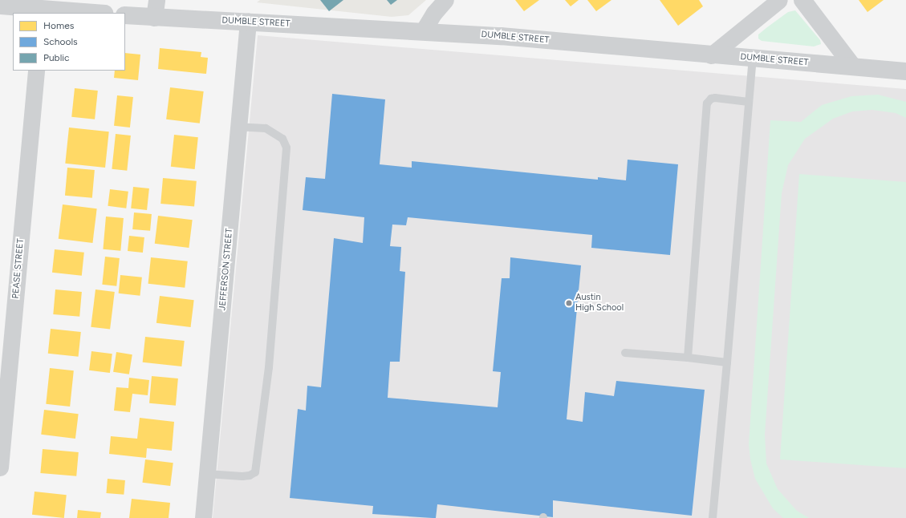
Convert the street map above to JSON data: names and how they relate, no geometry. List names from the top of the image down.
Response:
{
  "streets": {
    "street": ["DUMBLE STREET", "PEASE STREET", "JEFFERSON STREET"]
  },
  "crossings": [
    ["DUMBLE STREET", "JEFFERSON STREET"]
  ],
  "places": ["Austin High School"],
  "legend": ["Homes", "Schools", "Public"]
}
